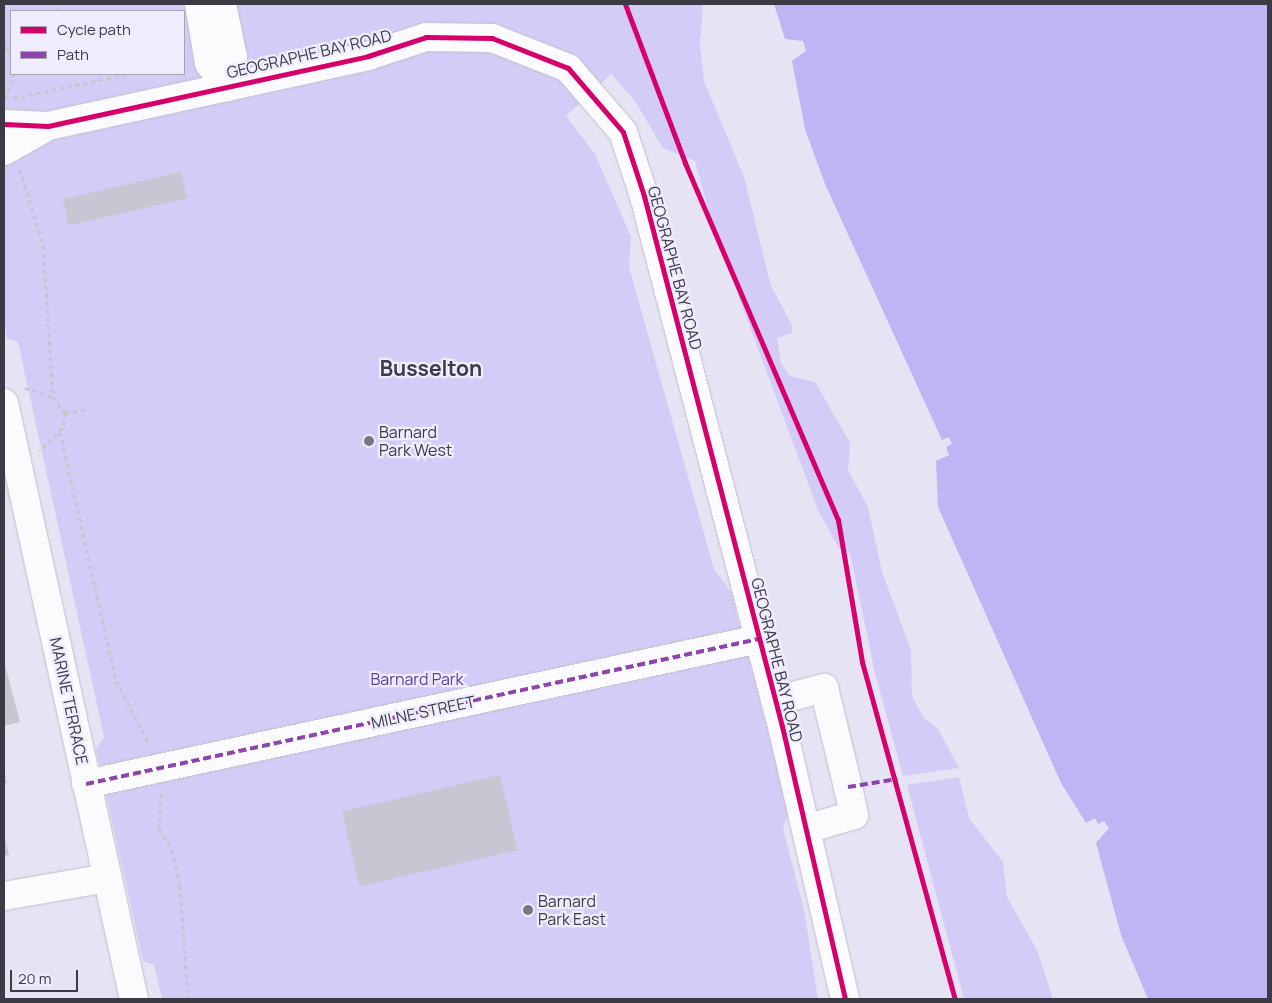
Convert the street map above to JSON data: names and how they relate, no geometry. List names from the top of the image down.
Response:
{
  "streets": {
    "street": ["GEOGRAPHE BAY ROAD", "MARINE TERRACE", "MILNE STREET"]
  },
  "crossings": [
    ["GEOGRAPHE BAY ROAD", "MILNE STREET"],
    ["MARINE TERRACE", "MILNE STREET"]
  ],
  "districts": ["Busselton"],
  "parks": ["Barnard Park"],
  "places": ["Barnard Park West", "Barnard Park East"],
  "legend": ["Cycle path", "Path"],
  "scale_bar": "20 m"
}
